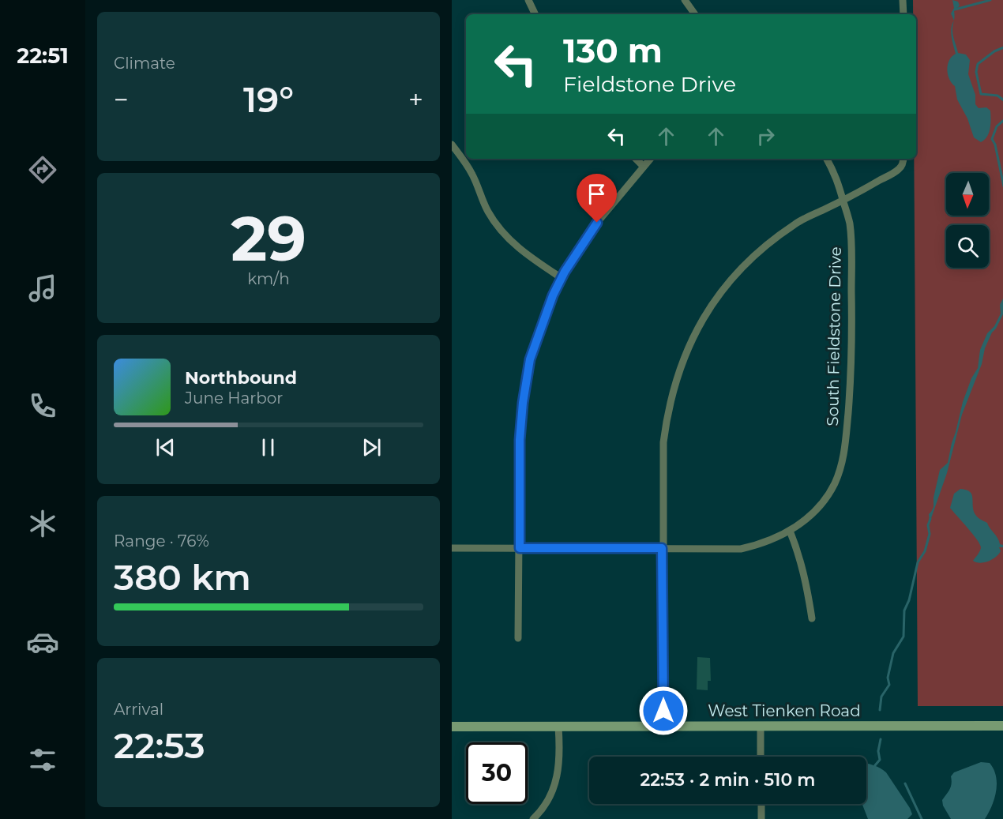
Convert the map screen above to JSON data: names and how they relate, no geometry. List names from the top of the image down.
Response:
{
  "streets": {
    "street": ["South Fieldstone Drive", "West Tienken Road"]
  },
  "north": "bottom",
  "page": {
    "tabs": "22:51",
    "tile": [
      "Climate",
      ["29", "km/h"],
      ["Range · 76%", "380 km"],
      ["Arrival", "22:53"]
    ],
    "turn": ["130 m", "Fieldstone Drive"],
    "heat": ["−", "19°", "+"],
    "song": ["Northbound", "June Harbor"],
    "limit": "30",
    "trip": "22:53 · 2 min · 510 m"
  }
}
